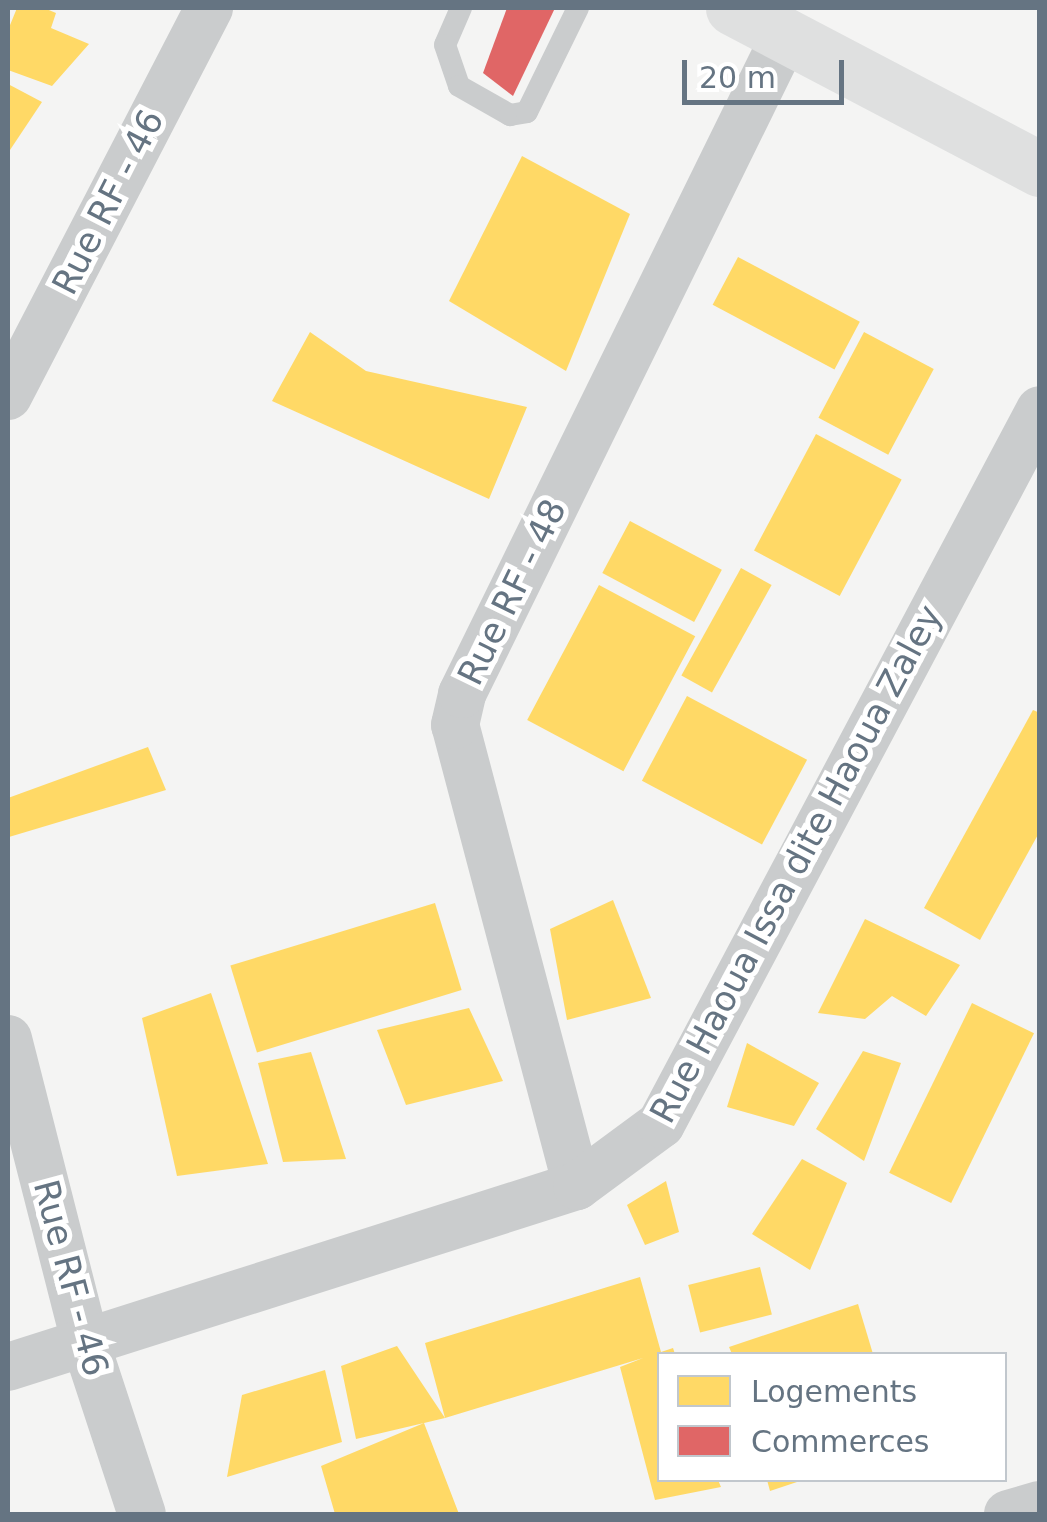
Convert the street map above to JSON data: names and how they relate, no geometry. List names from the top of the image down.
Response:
{
  "streets": {
    "street": ["Rue RF - 46", "Rue RF - 48", "Rue Haoua Issa dite Haoua Zaley"]
  },
  "crossings": [
    ["Rue RF - 46", "Rue Haoua Issa dite Haoua Zaley"],
    ["Rue RF - 48", "Rue Haoua Issa dite Haoua Zaley"]
  ],
  "legend": ["Logements", "Commerces"],
  "scale_bar": "20 m"
}
